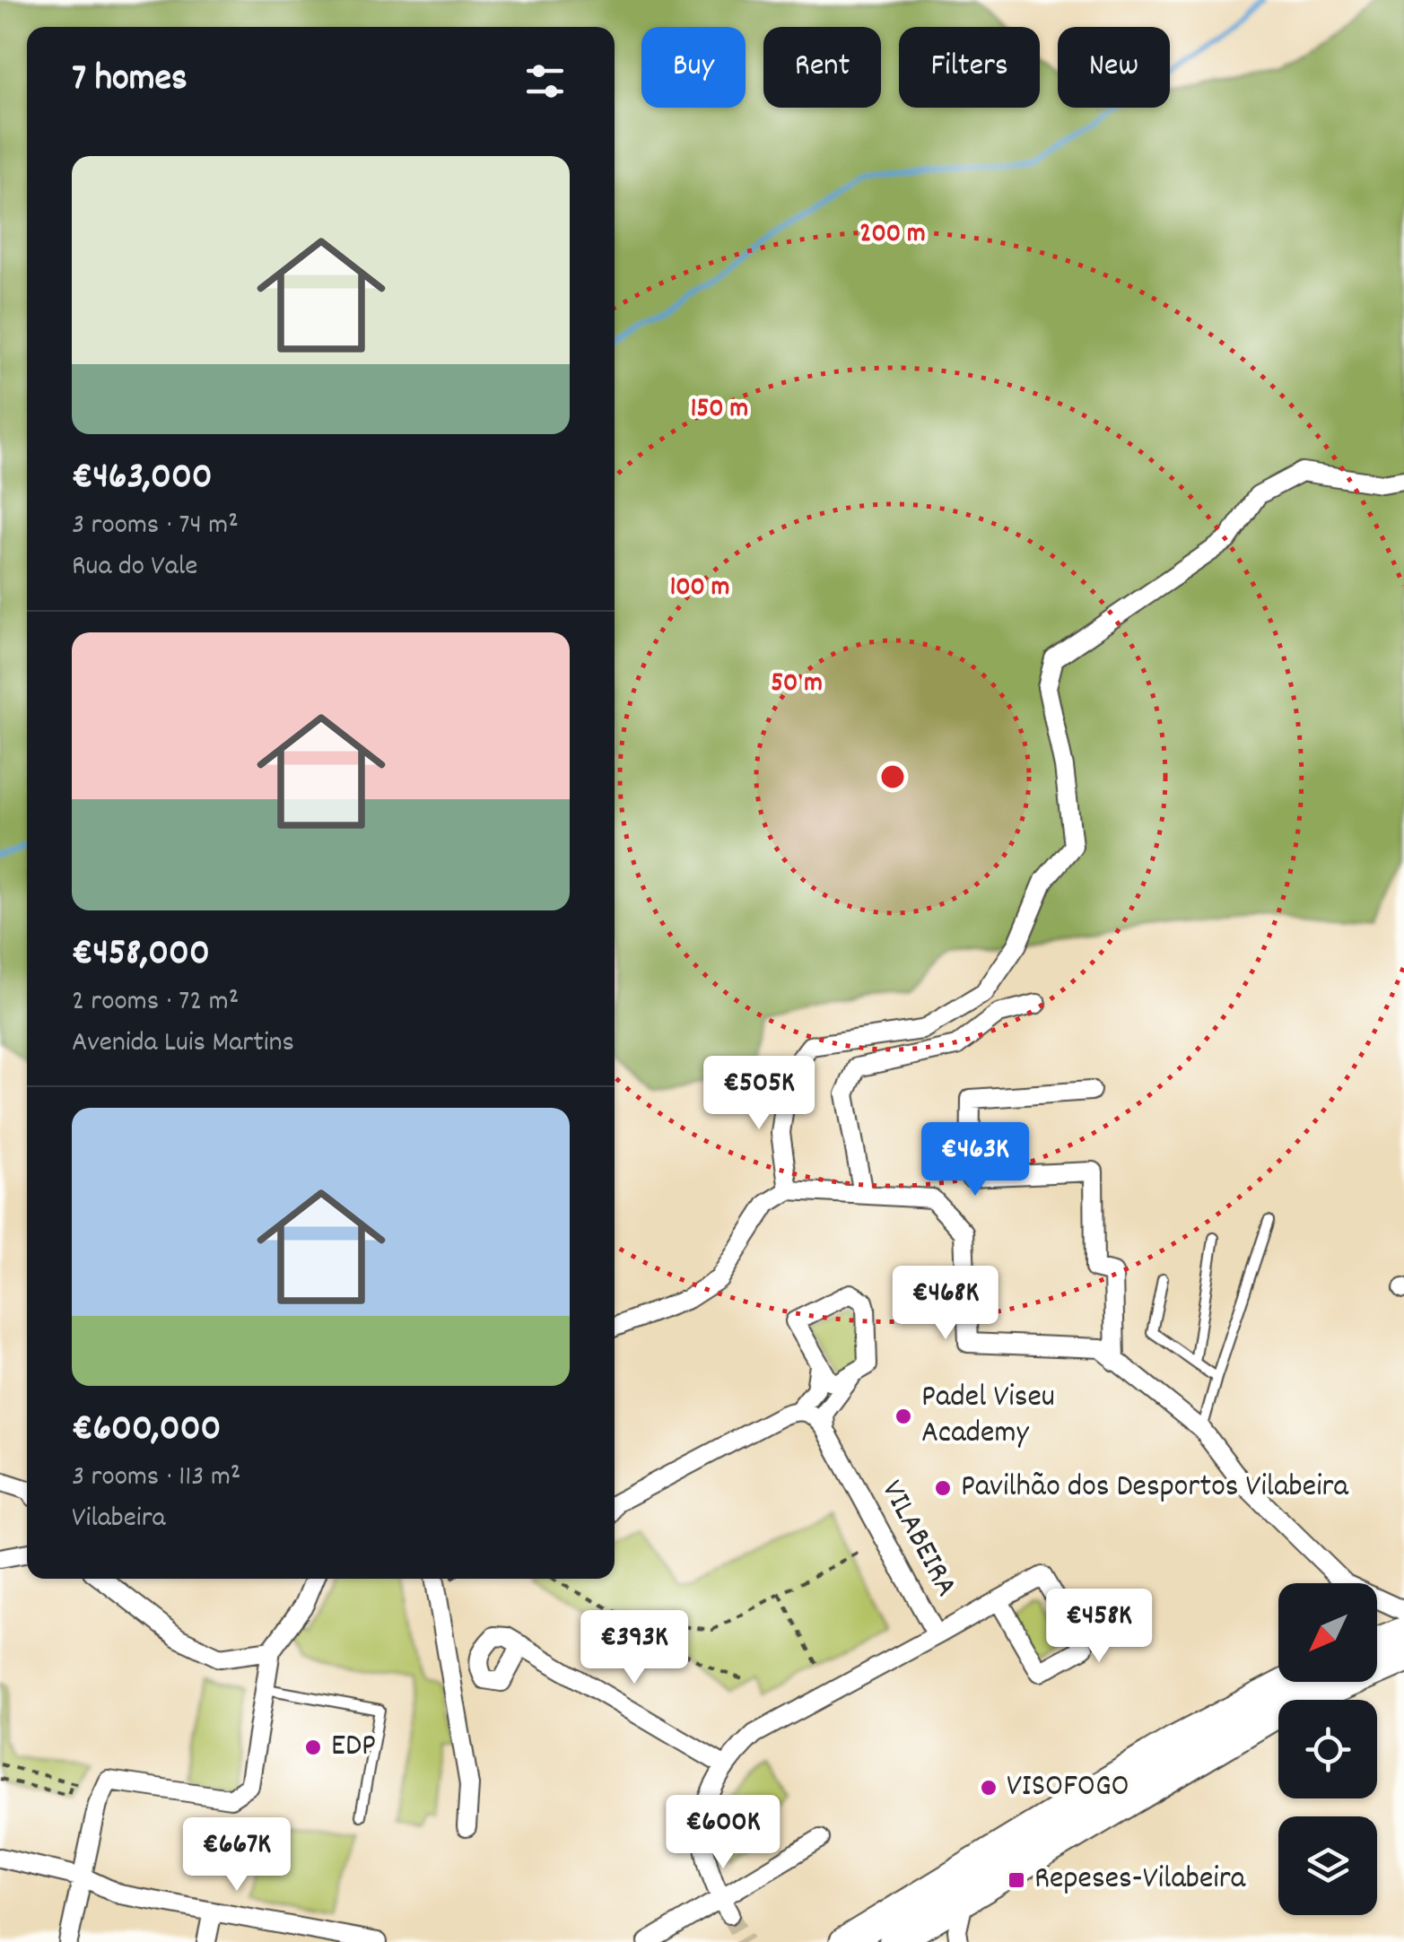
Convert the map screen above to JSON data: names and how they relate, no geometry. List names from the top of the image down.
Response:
{
  "streets": {
    "street": ["VILABEIRA"]
  },
  "places": {
    "other": [
      "Padel Viseu Academy",
      "Pavilhão dos Desportos Vilabeira",
      "EDP",
      "VISOFOGO"
    ],
    "transit": ["Repeses-Vilabeira"]
  },
  "north": "bottom left",
  "page": {
    "chip": [
      "Buy",
      "Rent",
      "Filters",
      "New"
    ],
    "heading": "7 homes",
    "list": [
      {
        "name": "€463,000",
        "note": "3 rooms · 74 m² · Rua do Vale"
      },
      {
        "name": "€458,000",
        "note": "2 rooms · 72 m² · Avenida Luis Martins"
      },
      {
        "name": "€600,000",
        "note": "3 rooms · 113 m² · Vilabeira"
      }
    ],
    "price": [
      "€505K",
      "€463K",
      "€468K",
      "€458K",
      "€393K",
      "€600K",
      "€667K"
    ]
  },
  "rings": [
    "200 m",
    "150 m",
    "100 m",
    "50 m"
  ]
}
